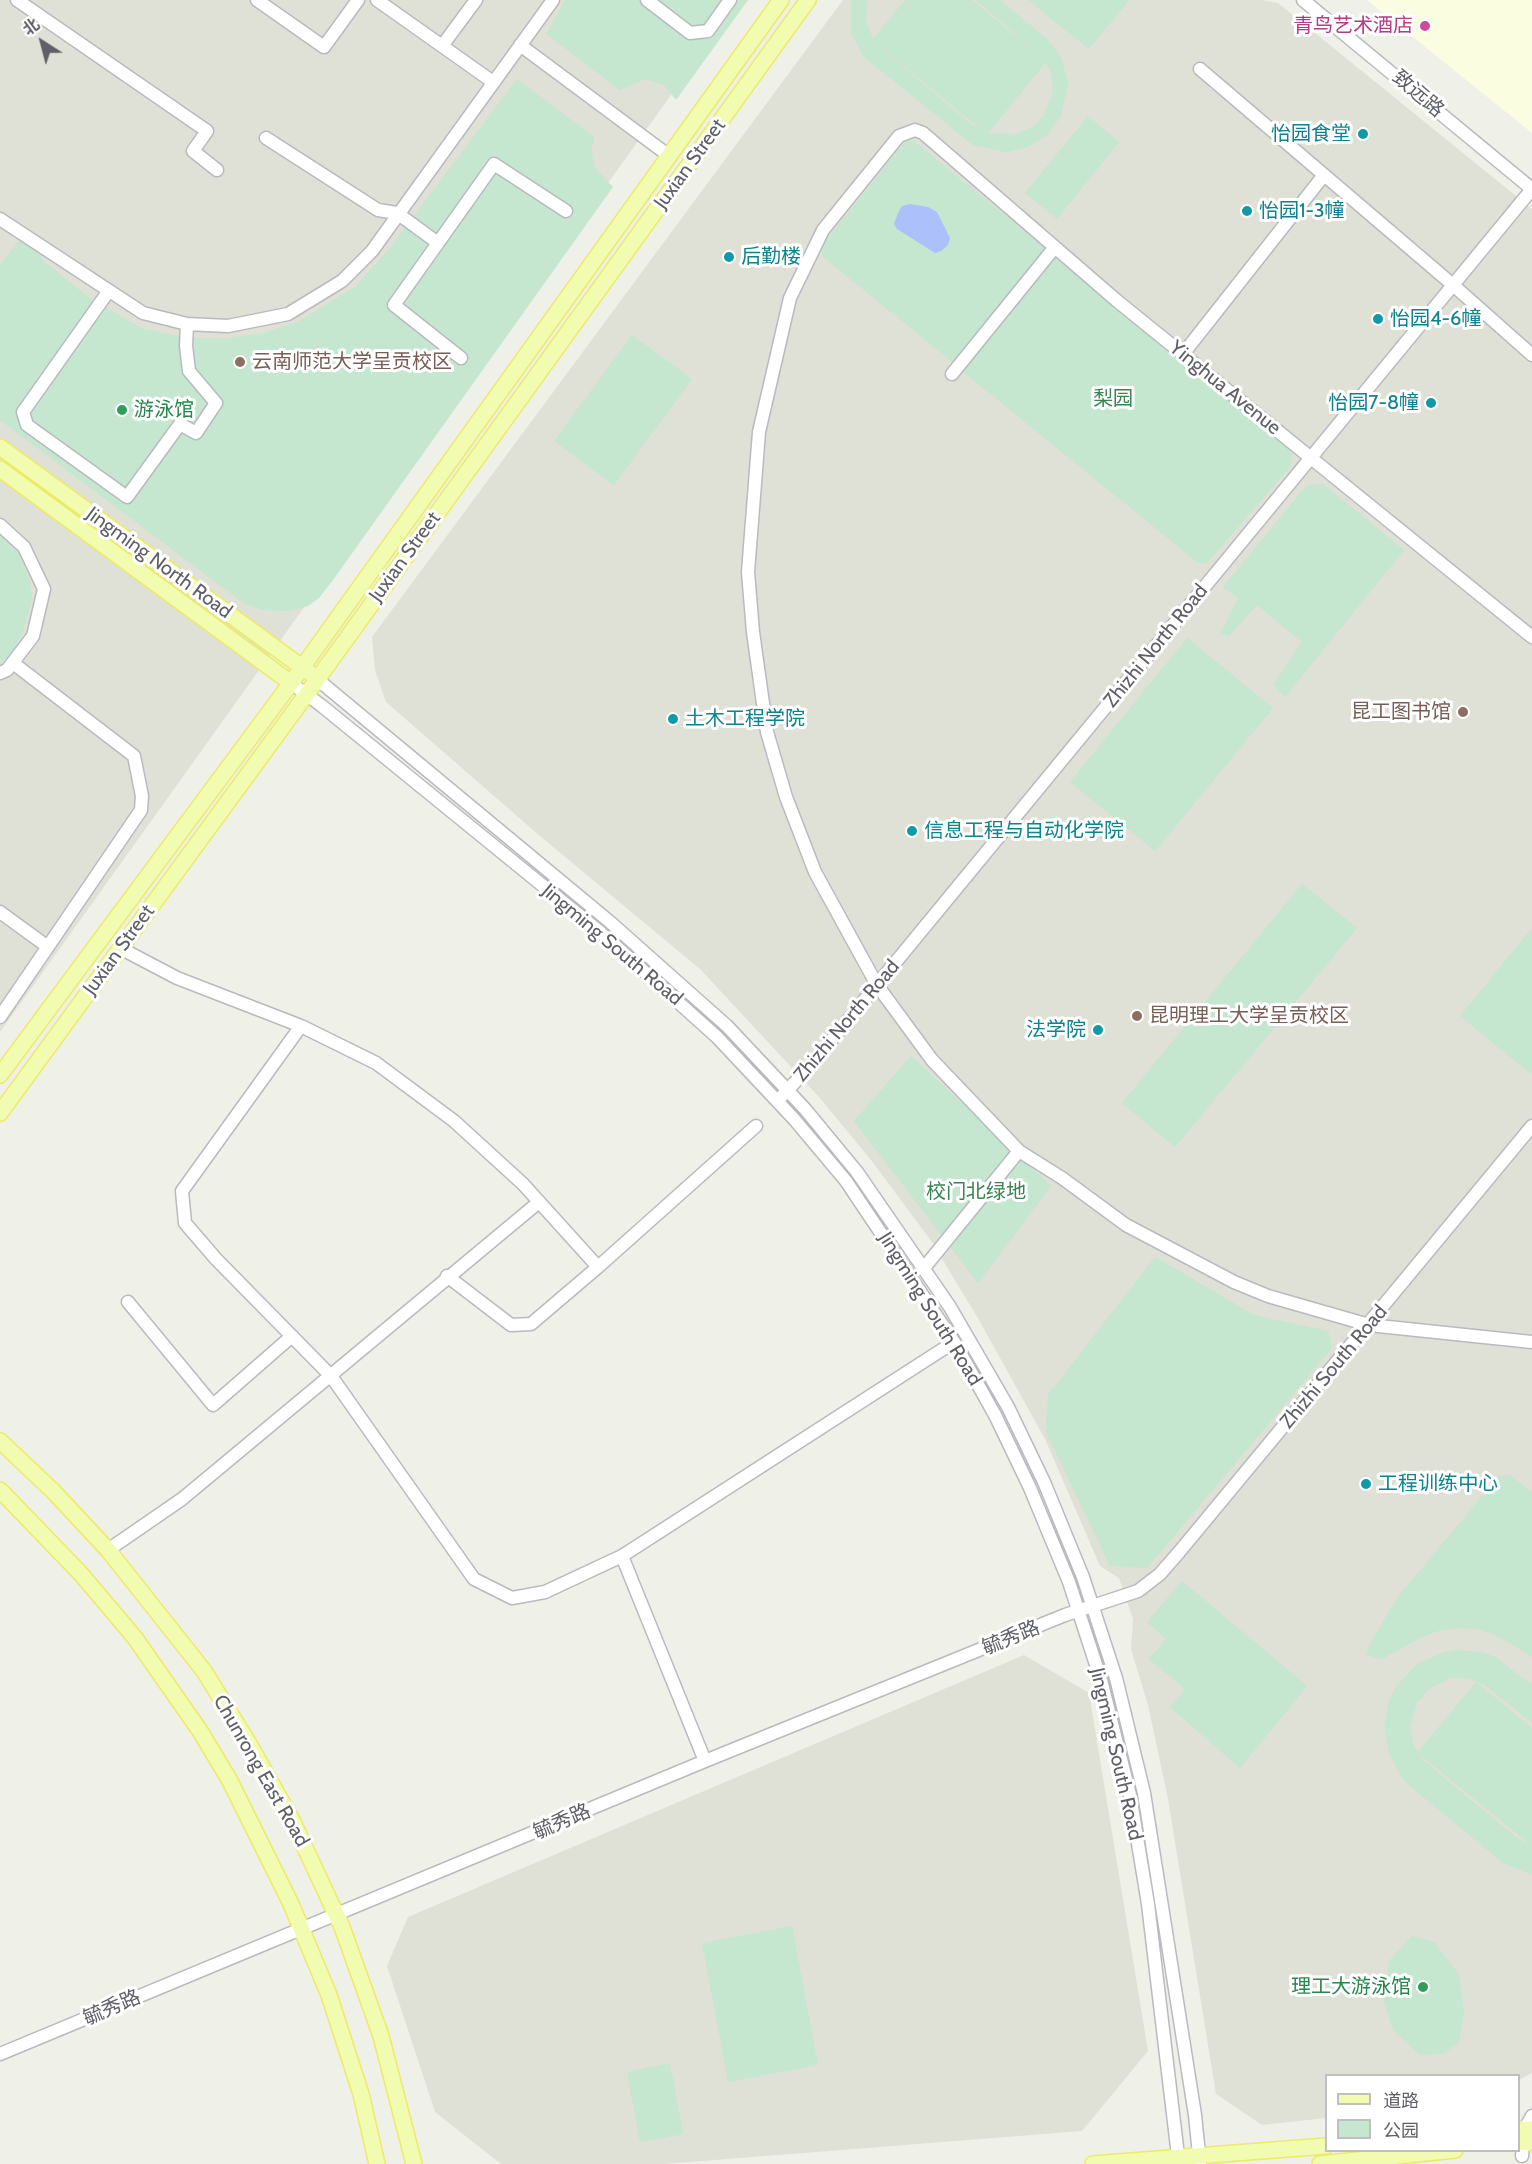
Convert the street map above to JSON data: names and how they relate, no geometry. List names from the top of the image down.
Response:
{
  "streets": {
    "main road": ["Juxian Street", "Jingming North Road", "Chunrong East Road"],
    "street": [
      "致远路",
      "Yinghua Avenue",
      "Zhizhi North Road",
      "Jingming South Road",
      "Zhizhi South Road",
      "毓秀路"
    ]
  },
  "crossings": [
    ["致远路", "Zhizhi North Road"],
    ["Juxian Street", "Jingming North Road"],
    ["Juxian Street", "Jingming South Road"],
    ["Yinghua Avenue", "Zhizhi North Road"],
    ["Jingming North Road", "Jingming South Road"],
    ["Zhizhi North Road", "Jingming South Road"],
    ["Jingming South Road", "毓秀路"],
    ["Zhizhi South Road", "毓秀路"],
    ["毓秀路", "Chunrong East Road"]
  ],
  "parks": ["梨园", "校门北绿地"],
  "places": [
    "青鸟艺术酒店",
    "怡园食堂",
    "怡园1-3幢",
    "后勤楼",
    "怡园4-6幢",
    "云南师范大学呈贡校区",
    "怡园7-8幢",
    "游泳馆",
    "昆工图书馆",
    "土木工程学院",
    "信息工程与自动化学院",
    "昆明理工大学呈贡校区",
    "法学院",
    "工程训练中心",
    "理工大游泳馆"
  ],
  "legend": ["道路", "公园"],
  "north": "top left"
}
